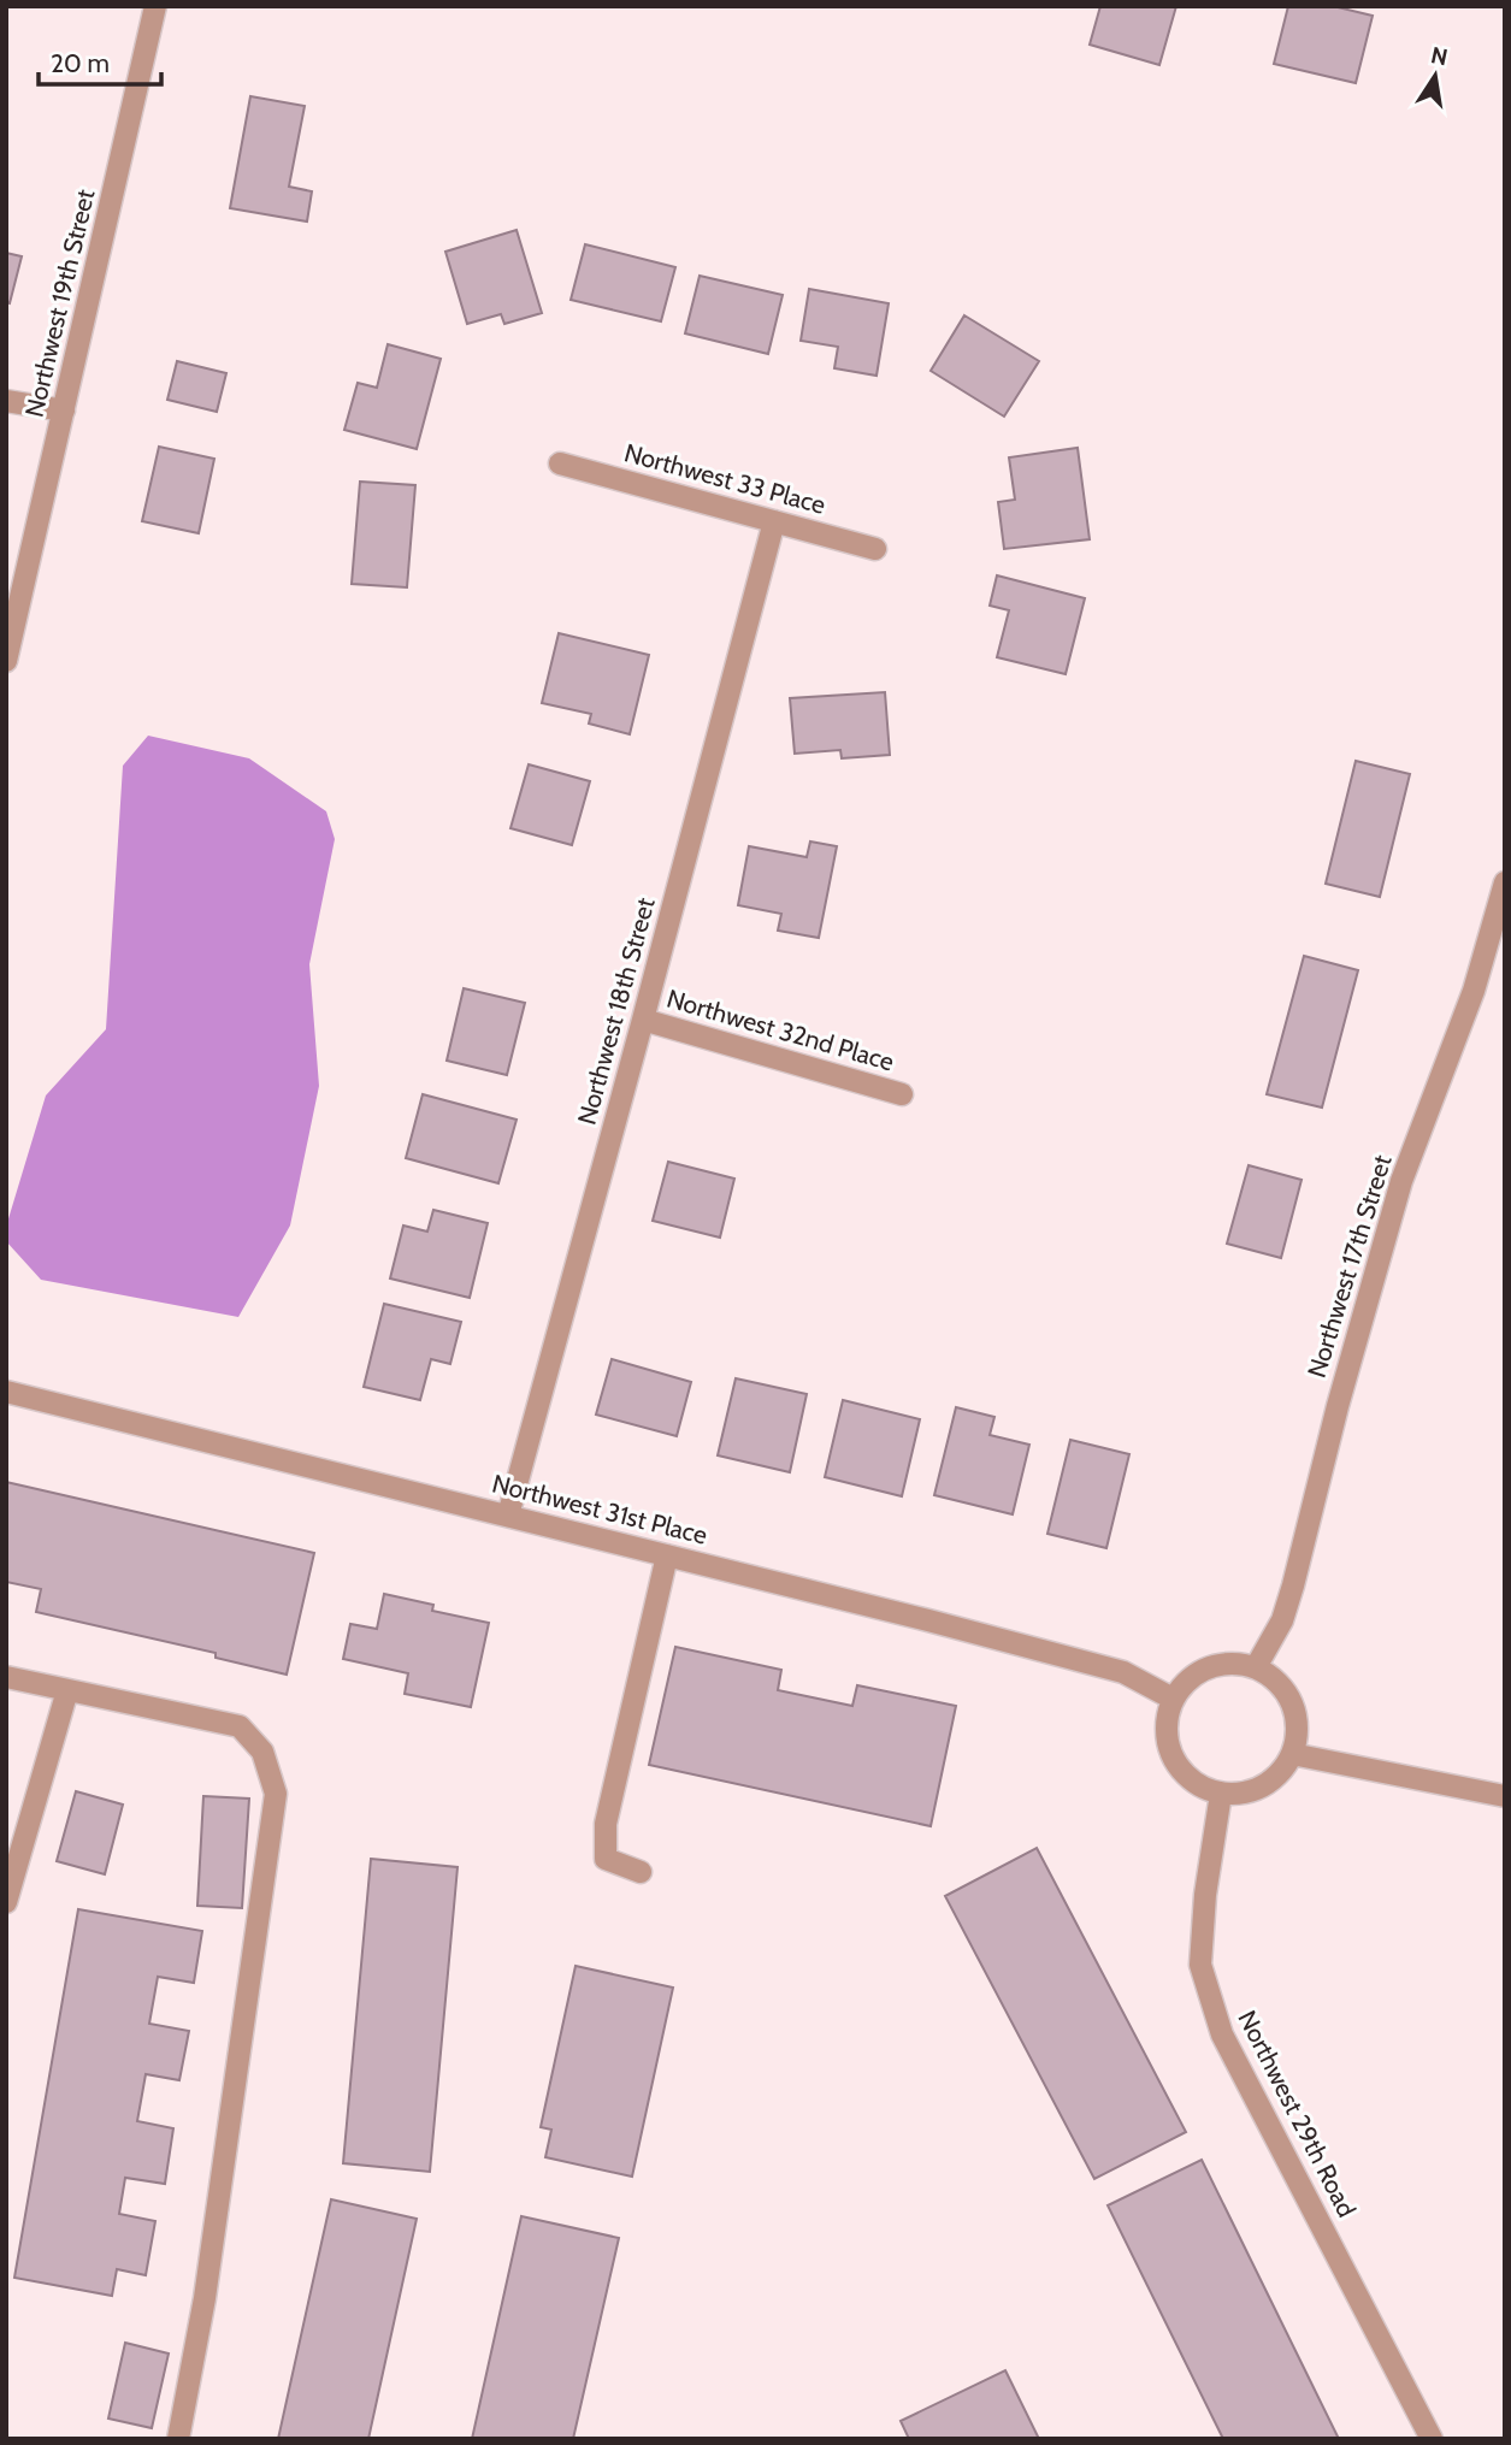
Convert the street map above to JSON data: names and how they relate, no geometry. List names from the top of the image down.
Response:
{
  "streets": {
    "street": [
      "Northwest 19th Street",
      "Northwest 33 Place",
      "Northwest 18th Street",
      "Northwest 32nd Place",
      "Northwest 17th Street",
      "Northwest 31st Place",
      "Northwest 29th Road"
    ]
  },
  "crossings": [
    ["Northwest 33 Place", "Northwest 18th Street"],
    ["Northwest 18th Street", "Northwest 32nd Place"],
    ["Northwest 18th Street", "Northwest 31st Place"],
    ["Northwest 17th Street", "Northwest 31st Place"],
    ["Northwest 17th Street", "Northwest 29th Road"],
    ["Northwest 31st Place", "Northwest 29th Road"]
  ],
  "scale_bar": "20 m",
  "north": "top"
}
